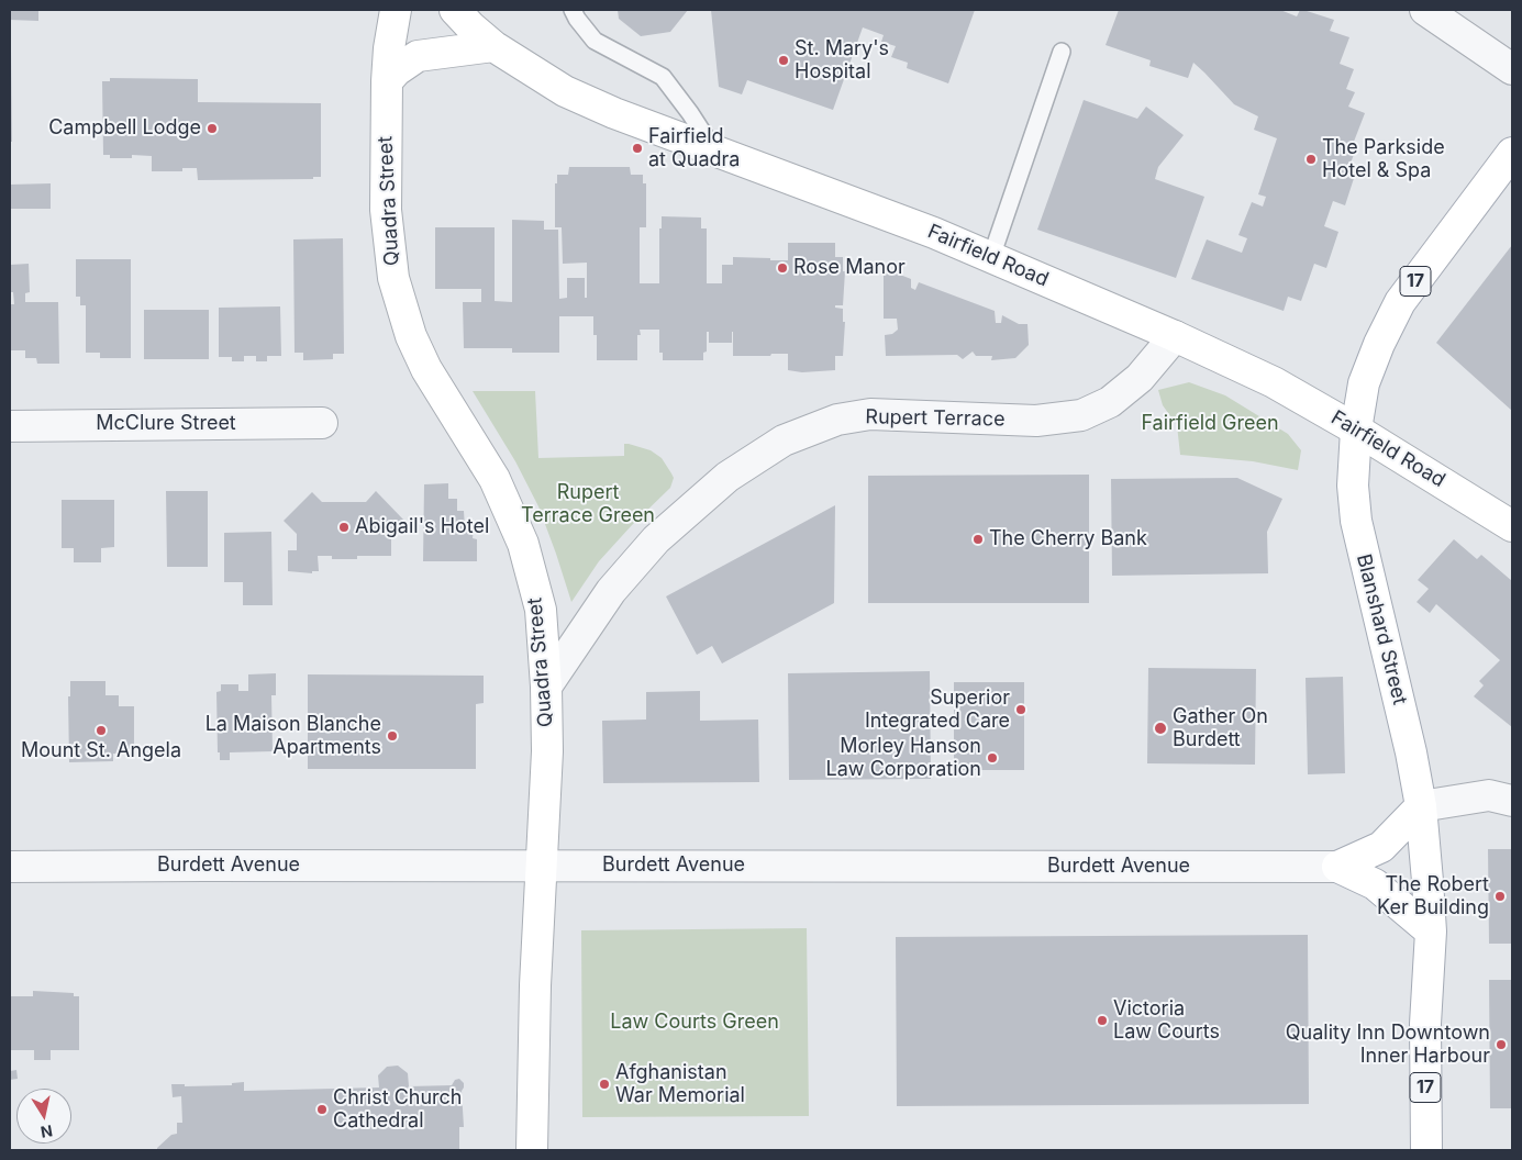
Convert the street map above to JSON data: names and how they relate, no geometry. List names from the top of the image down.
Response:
{
  "streets": {
    "main road": [
      "Quadra Street",
      "Fairfield Road",
      "17",
      "Blanshard Street"
    ],
    "street": ["Rupert Terrace", "McClure Street", "Burdett Avenue"]
  },
  "crossings": [
    ["Quadra Street", "Rupert Terrace"],
    ["Quadra Street", "Burdett Avenue"],
    ["Fairfield Road", "Rupert Terrace"],
    ["Fairfield Road", "Blanshard Street"]
  ],
  "parks": ["Fairfield Green", "Rupert Terrace Green", "Law Courts Green"],
  "places": [
    "St. Mary's Hospital",
    "Campbell Lodge",
    "Fairfield at Quadra",
    "The Parkside Hotel & Spa",
    "Rose Manor",
    "Abigail's Hotel",
    "The Cherry Bank",
    "Superior Integrated Care",
    "Gather On Burdett",
    "Mount St. Angela",
    "La Maison Blanche Apartments",
    "Morley Hanson Law Corporation",
    "The Robert Ker Building",
    "Victoria Law Courts",
    "Quality Inn Downtown Inner Harbour",
    "Afghanistan War Memorial",
    "Christ Church Cathedral"
  ],
  "north": "bottom"
}
